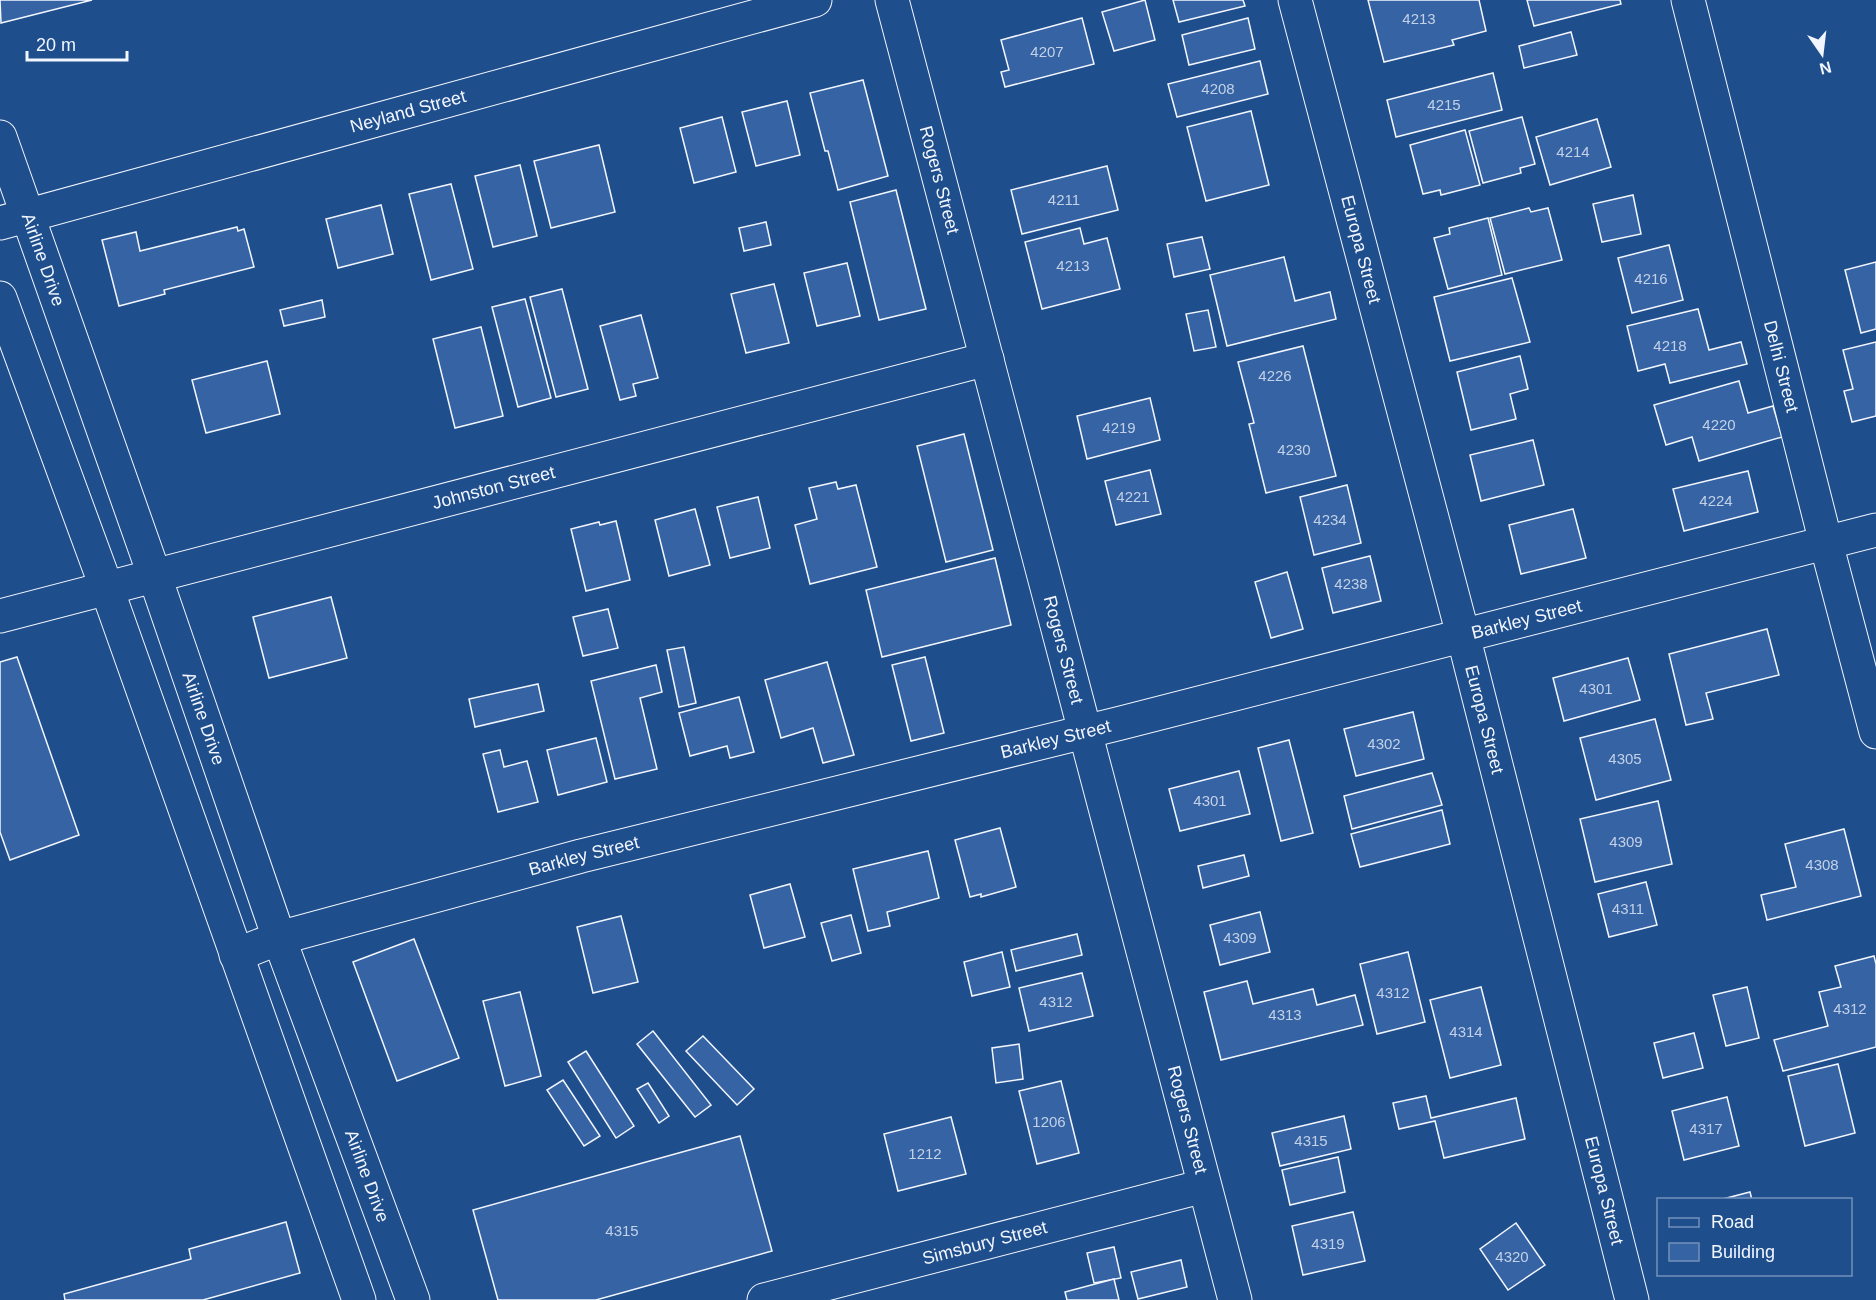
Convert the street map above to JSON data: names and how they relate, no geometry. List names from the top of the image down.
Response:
{
  "streets": {
    "street": [
      "Neyland Street",
      "Rogers Street",
      "Europa Street",
      "Airline Drive",
      "Delhi Street",
      "Johnston Street",
      "Barkley Street",
      "Simsbury Street"
    ]
  },
  "crossings": [
    ["Neyland Street", "Airline Drive"],
    ["Rogers Street", "Johnston Street"],
    ["Rogers Street", "Barkley Street"],
    ["Rogers Street", "Simsbury Street"],
    ["Europa Street", "Barkley Street"],
    ["Airline Drive", "Johnston Street"],
    ["Airline Drive", "Barkley Street"],
    ["Delhi Street", "Barkley Street"]
  ],
  "house_numbers": [
    "4213",
    "4207",
    "4208",
    "4215",
    "4214",
    "4211",
    "4213",
    "4216",
    "4218",
    "4226",
    "4220",
    "4219",
    "4230",
    "4221",
    "4224",
    "4234",
    "4238",
    "4301",
    "4302",
    "4305",
    "4301",
    "4309",
    "4308",
    "4311",
    "4309",
    "4312",
    "4312",
    "4312",
    "4313",
    "4314",
    "1206",
    "4317",
    "4315",
    "1212",
    "4315",
    "4319",
    "4320"
  ],
  "legend": ["Road", "Building"],
  "scale_bar": "20 m",
  "north": "bottom"
}
